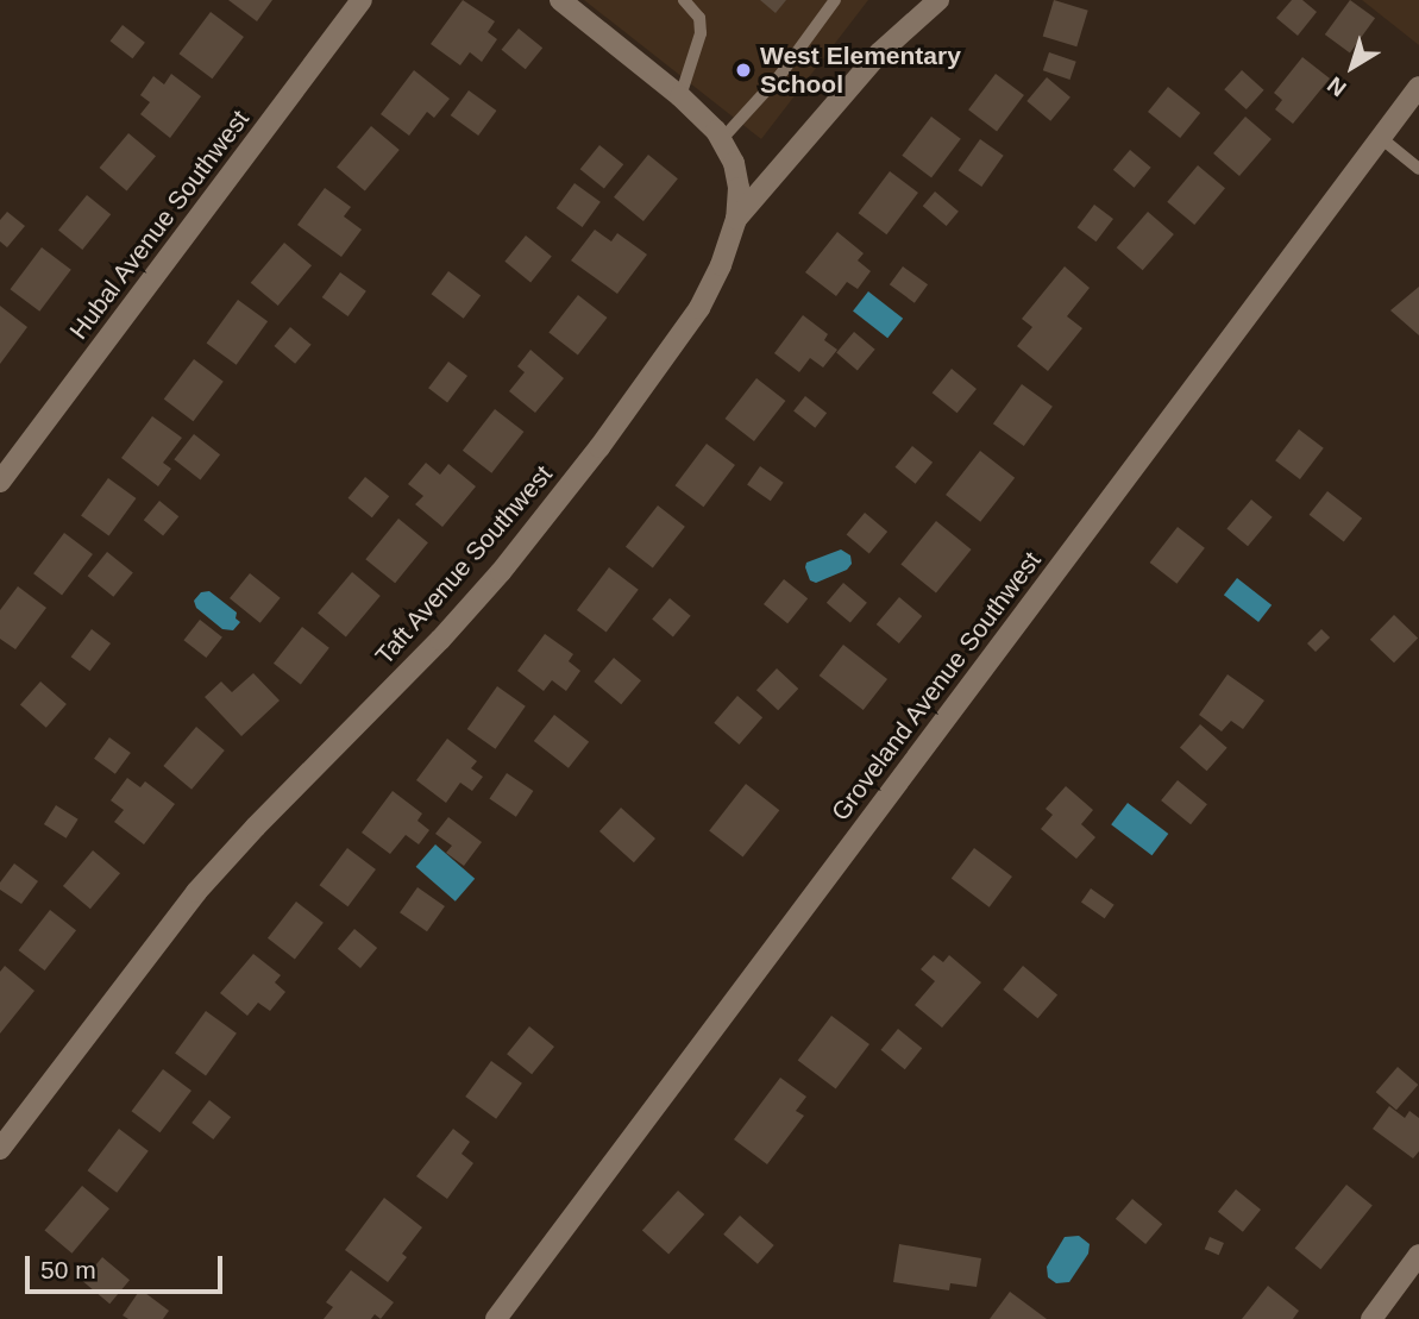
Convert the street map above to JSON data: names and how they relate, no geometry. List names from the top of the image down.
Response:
{
  "streets": {
    "street": ["Hubal Avenue Southwest", "Taft Avenue Southwest", "Groveland Avenue Southwest"]
  },
  "places": ["West Elementary School"],
  "scale_bar": "50 m",
  "north": "bottom left"
}
